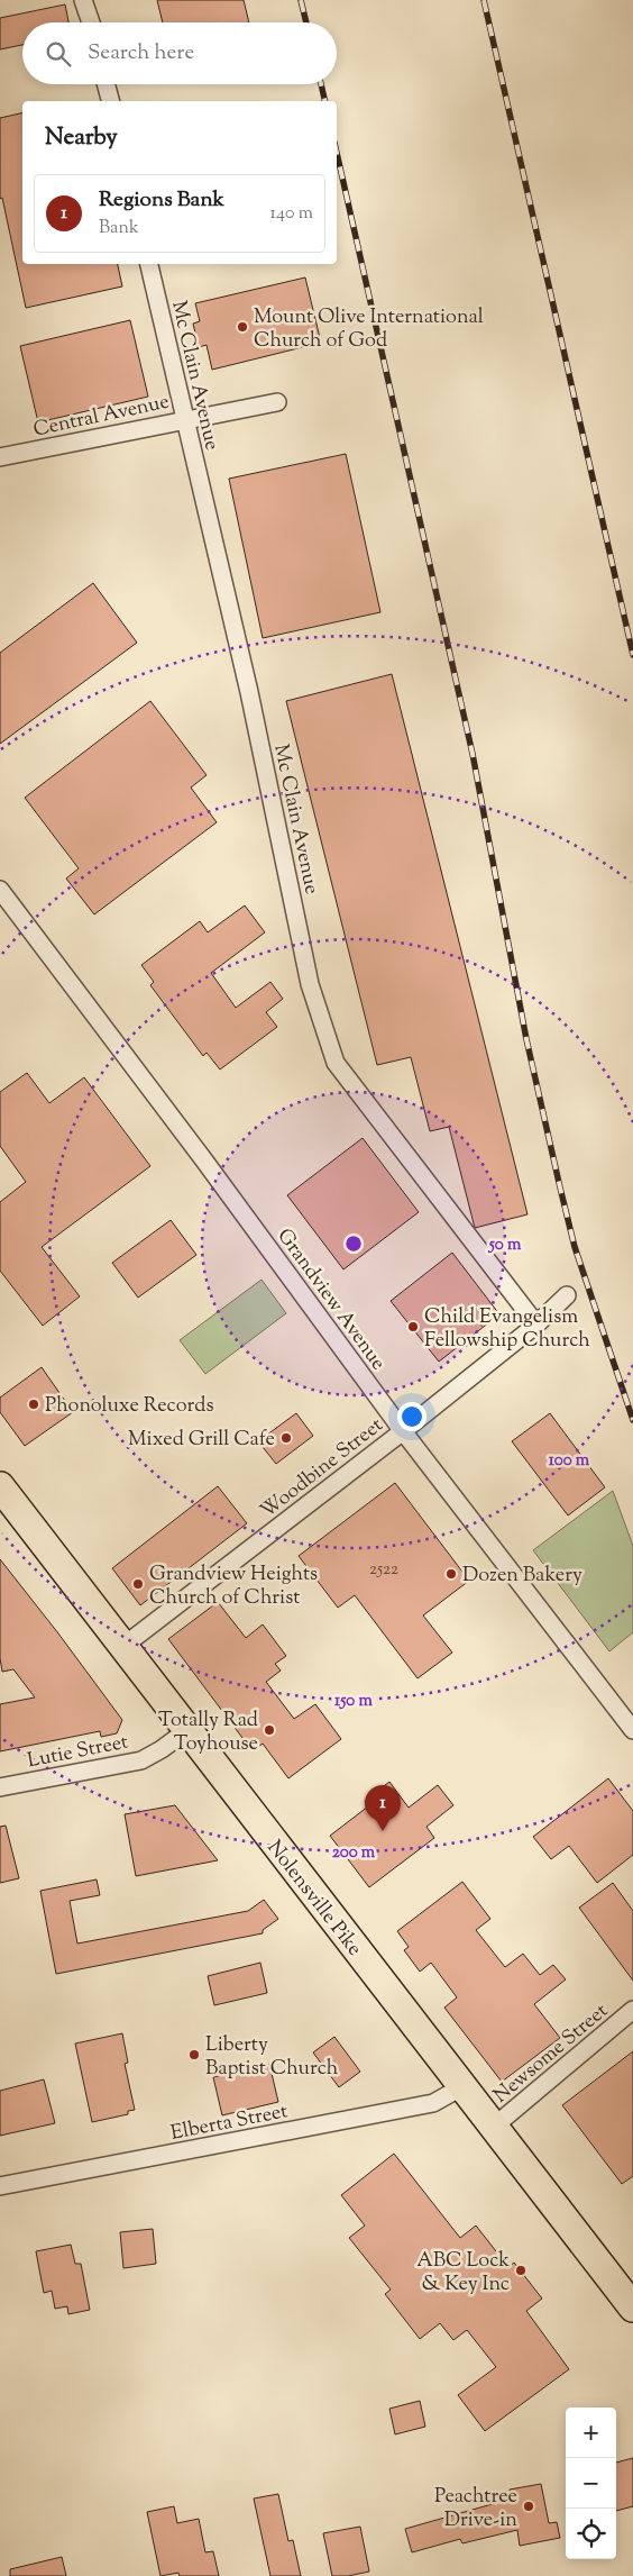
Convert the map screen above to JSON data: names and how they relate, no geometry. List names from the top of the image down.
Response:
{
  "streets": {
    "main road": ["Nolensville Pike"],
    "street": [
      "Mc Clain Avenue",
      "Central Avenue",
      "Grandview Avenue",
      "Woodbine Street",
      "Lutie Street",
      "Newsome Street",
      "Elberta Street"
    ]
  },
  "crossings": [
    ["Mc Clain Avenue", "Central Avenue"],
    ["Mc Clain Avenue", "Woodbine Street"],
    ["Grandview Avenue", "Woodbine Street"],
    ["Woodbine Street", "Nolensville Pike"],
    ["Lutie Street", "Nolensville Pike"],
    ["Nolensville Pike", "Newsome Street"],
    ["Nolensville Pike", "Elberta Street"]
  ],
  "places": [
    "Mount Olive International Church of God",
    "Child Evangelism Fellowship Church",
    "Phonoluxe Records",
    "Mixed Grill Cafe",
    "Dozen Bakery",
    "Grandview Heights Church of Christ",
    "Totally Rad Toyhouse",
    "Liberty Baptist Church",
    "ABC Lock & Key Inc",
    "Peachtree Drive-in"
  ],
  "house_numbers": ["2522"],
  "page": {
    "search": "Search here",
    "heading": "Nearby",
    "list": [
      {
        "mark": "1",
        "name": "Regions Bank",
        "note": "Bank",
        "value": "140 m"
      }
    ],
    "pins": "1",
    "map_buttons": ["+", "−"]
  },
  "rings": [
    "50 m",
    "100 m",
    "150 m",
    "200 m"
  ]
}
